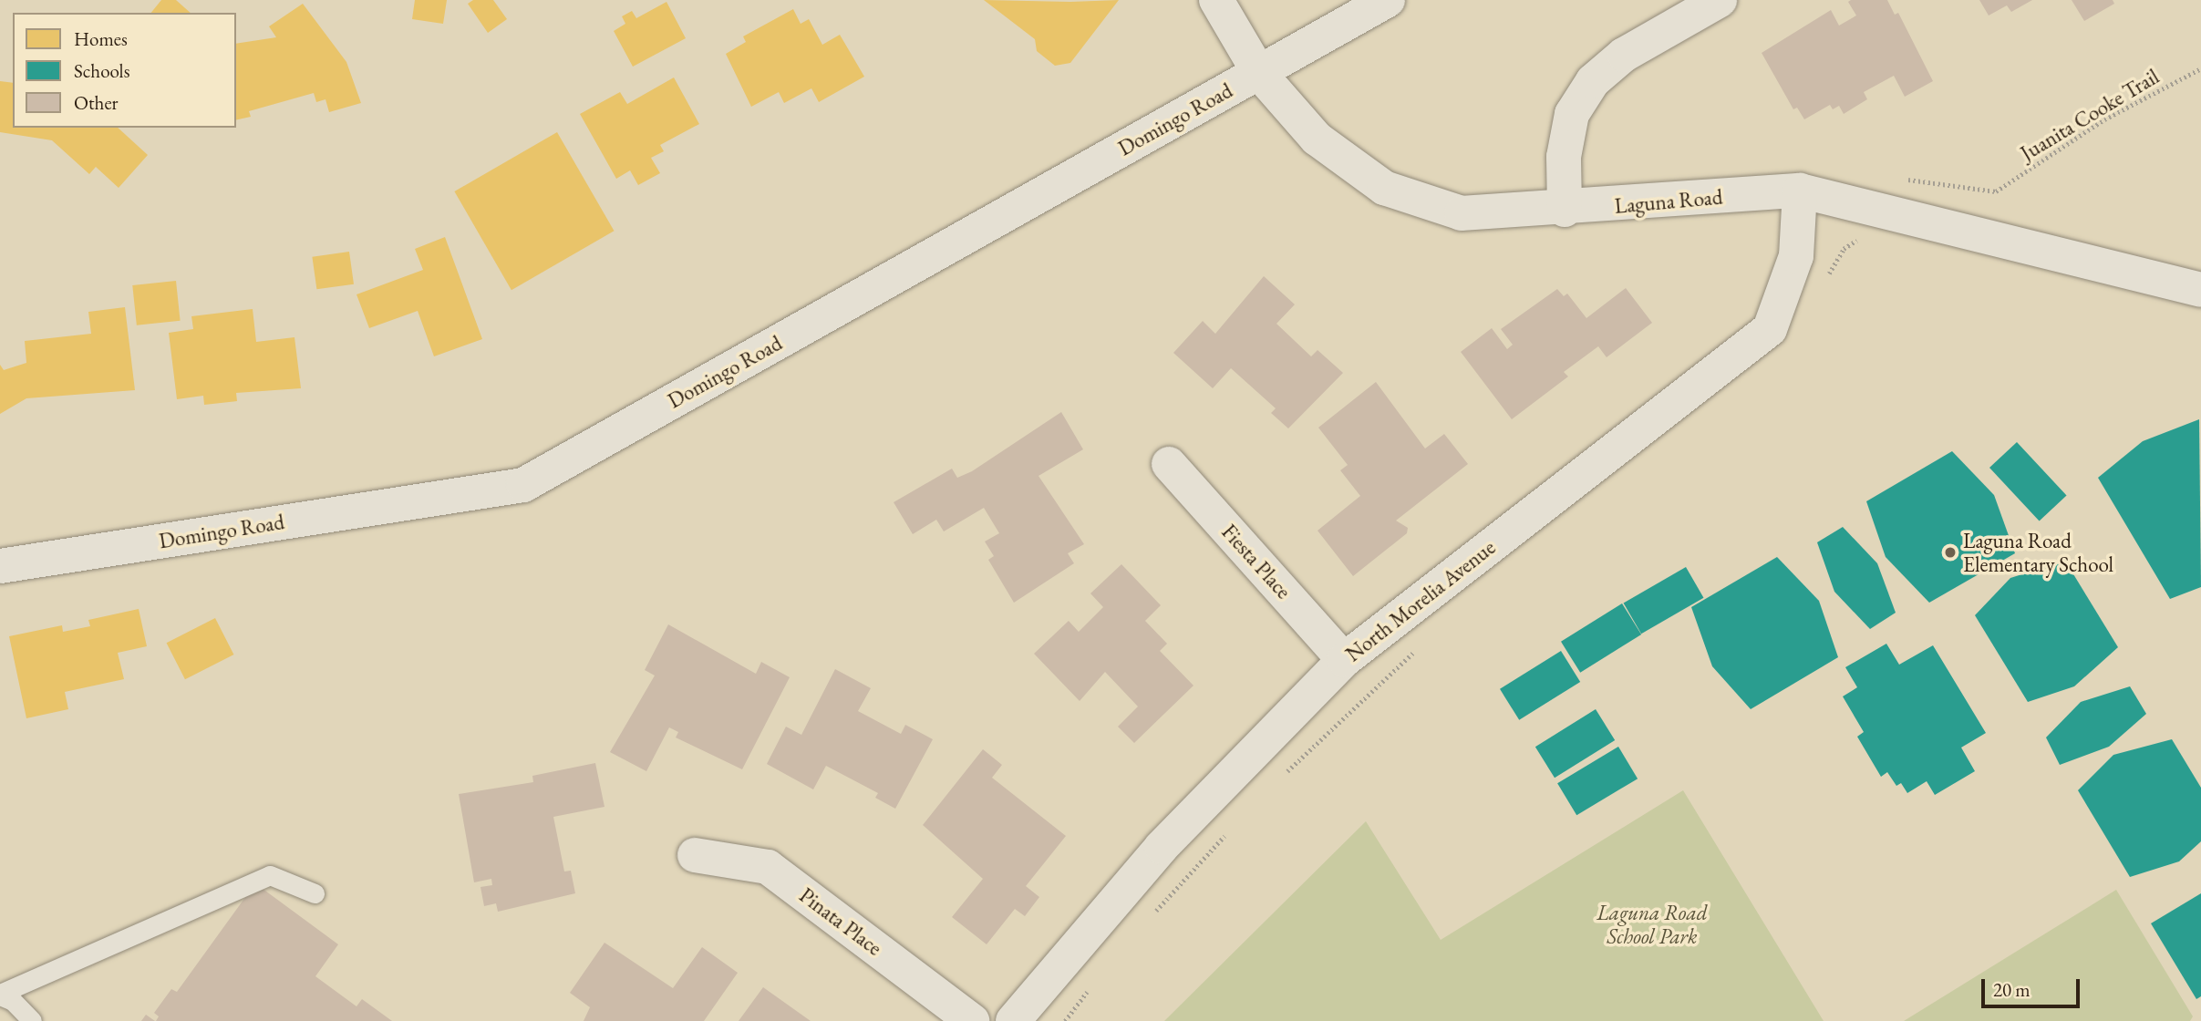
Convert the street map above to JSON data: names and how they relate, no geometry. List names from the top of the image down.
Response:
{
  "streets": {
    "street": [
      "Domingo Road",
      "Laguna Road",
      "Fiesta Place",
      "North Morelia Avenue",
      "Pinata Place"
    ],
    "path": ["Juanita Cooke Trail"]
  },
  "crossings": [
    ["Domingo Road", "Laguna Road"],
    ["Laguna Road", "North Morelia Avenue"],
    ["Fiesta Place", "North Morelia Avenue"]
  ],
  "parks": ["Laguna Road School Park"],
  "places": ["Laguna Road Elementary School"],
  "legend": ["Homes", "Schools", "Other"],
  "scale_bar": "20 m"
}
